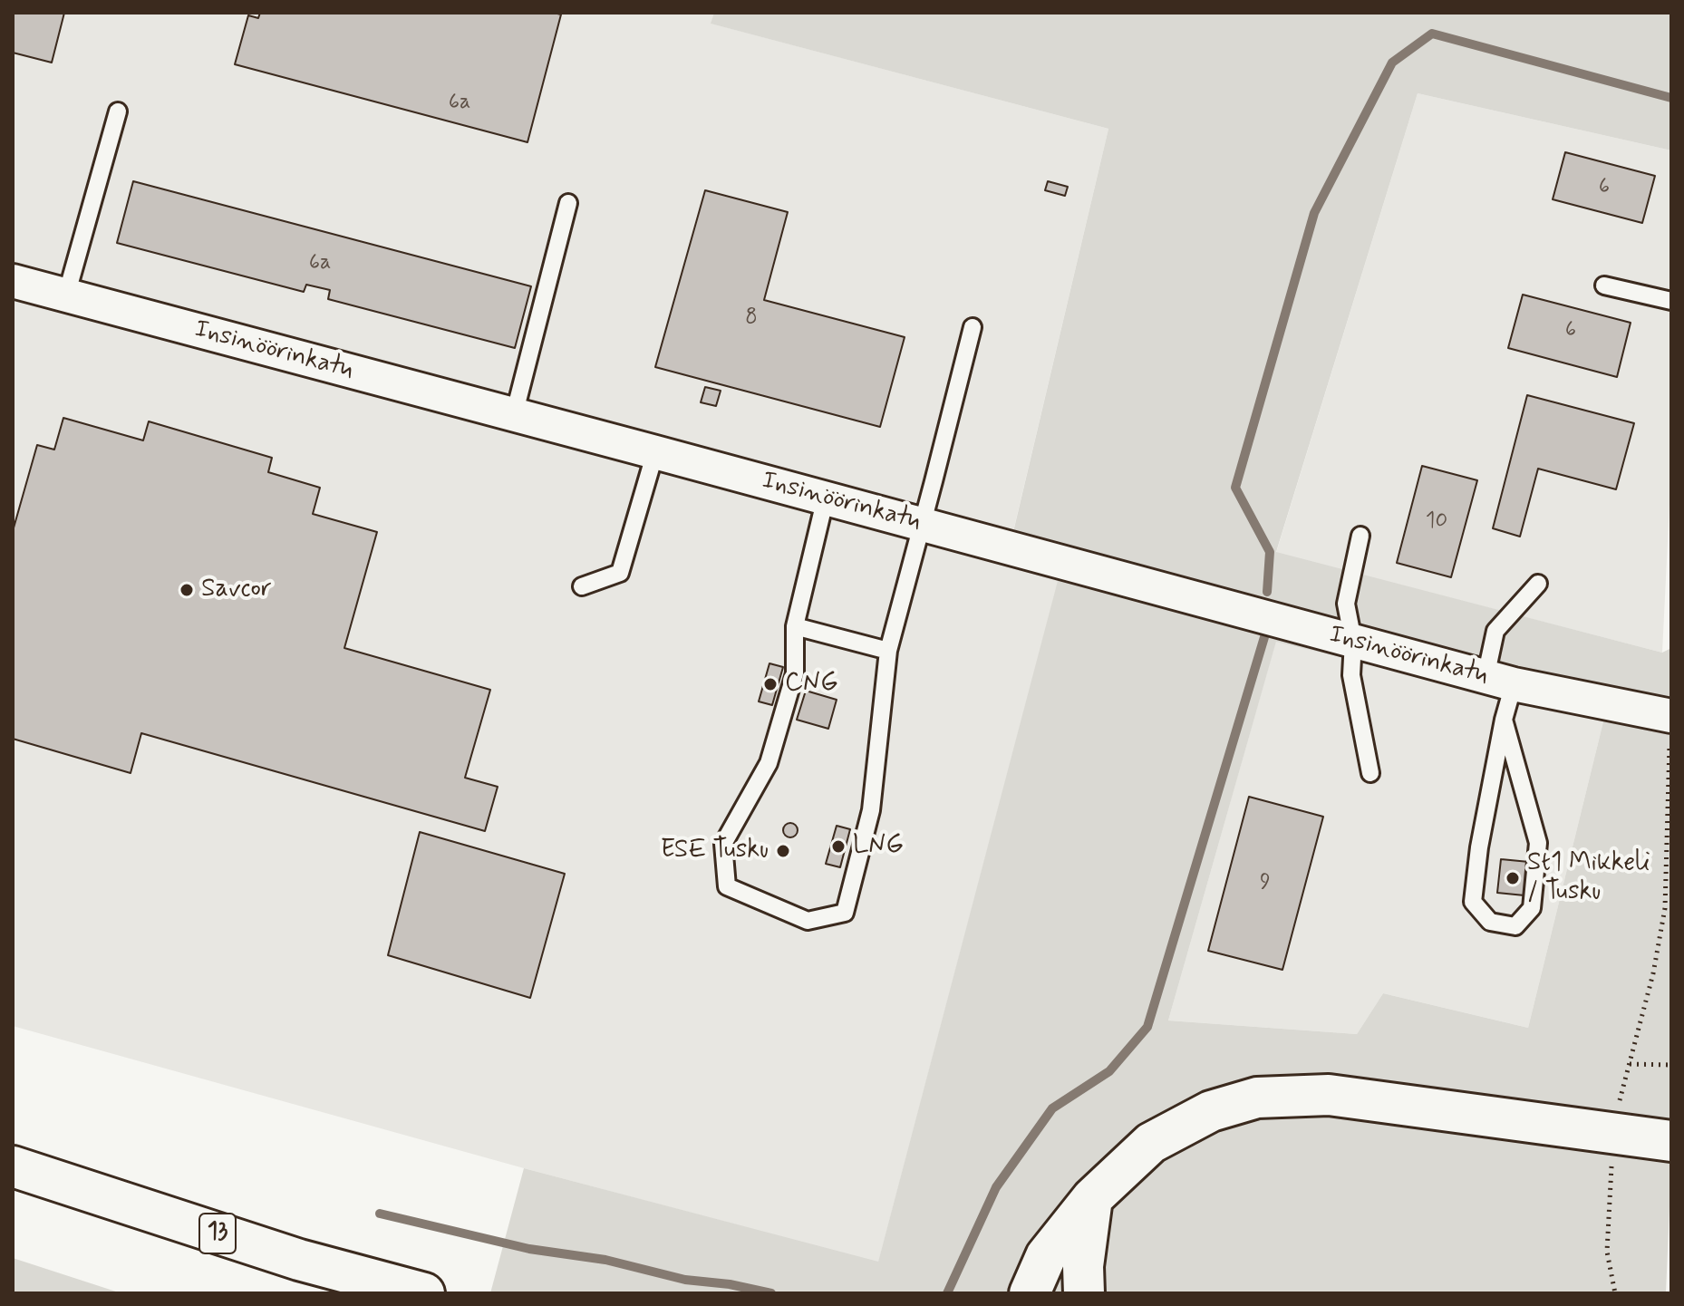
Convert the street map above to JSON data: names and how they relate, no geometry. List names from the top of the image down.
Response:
{
  "streets": {
    "highway": ["13"],
    "street": ["Insinöörinkatu"]
  },
  "places": [
    "Savcor",
    "CNG",
    "LNG",
    "ESE Tusku",
    "St1 Mikkeli / Tusku"
  ],
  "house_numbers": [
    "6a",
    "6",
    "6a",
    "8",
    "6",
    "10",
    "9"
  ]
}
